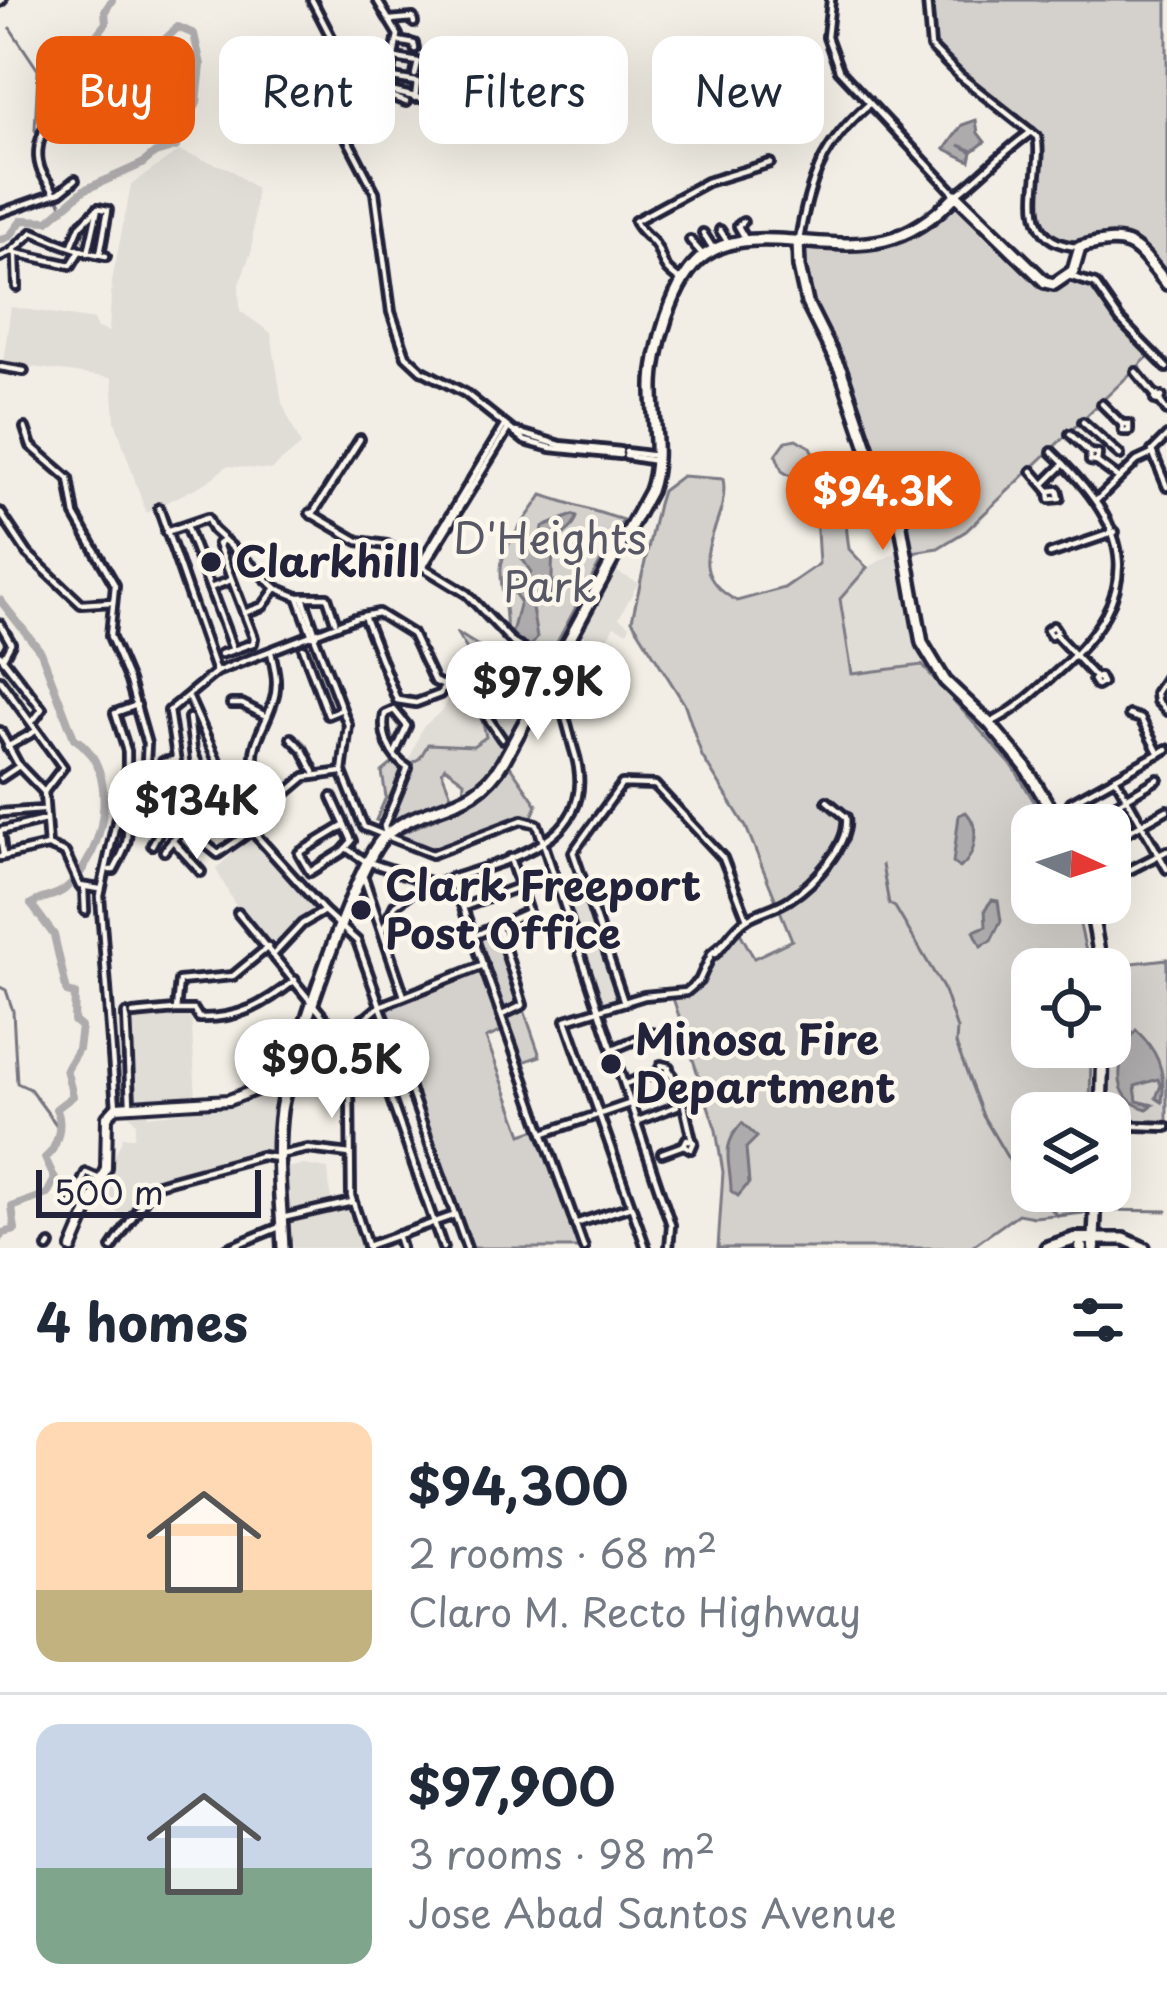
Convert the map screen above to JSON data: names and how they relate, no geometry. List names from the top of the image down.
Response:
{
  "parks": ["D'Heights Park"],
  "places": ["Clarkhill", "Clark Freeport Post Office", "Minosa Fire Department"],
  "scale_bar": "500 m",
  "north": "right",
  "page": {
    "chip": [
      "Buy",
      "Rent",
      "Filters",
      "New"
    ],
    "price": [
      "$94.3K",
      "$97.9K",
      "$134K",
      "$90.5K"
    ],
    "scale": "500 m",
    "heading": "4 homes",
    "list": [
      {
        "name": "$94,300",
        "note": "2 rooms · 68 m² · Claro M. Recto Highway"
      },
      {
        "name": "$97,900",
        "note": "3 rooms · 98 m² · Jose Abad Santos Avenue"
      }
    ]
  }
}
